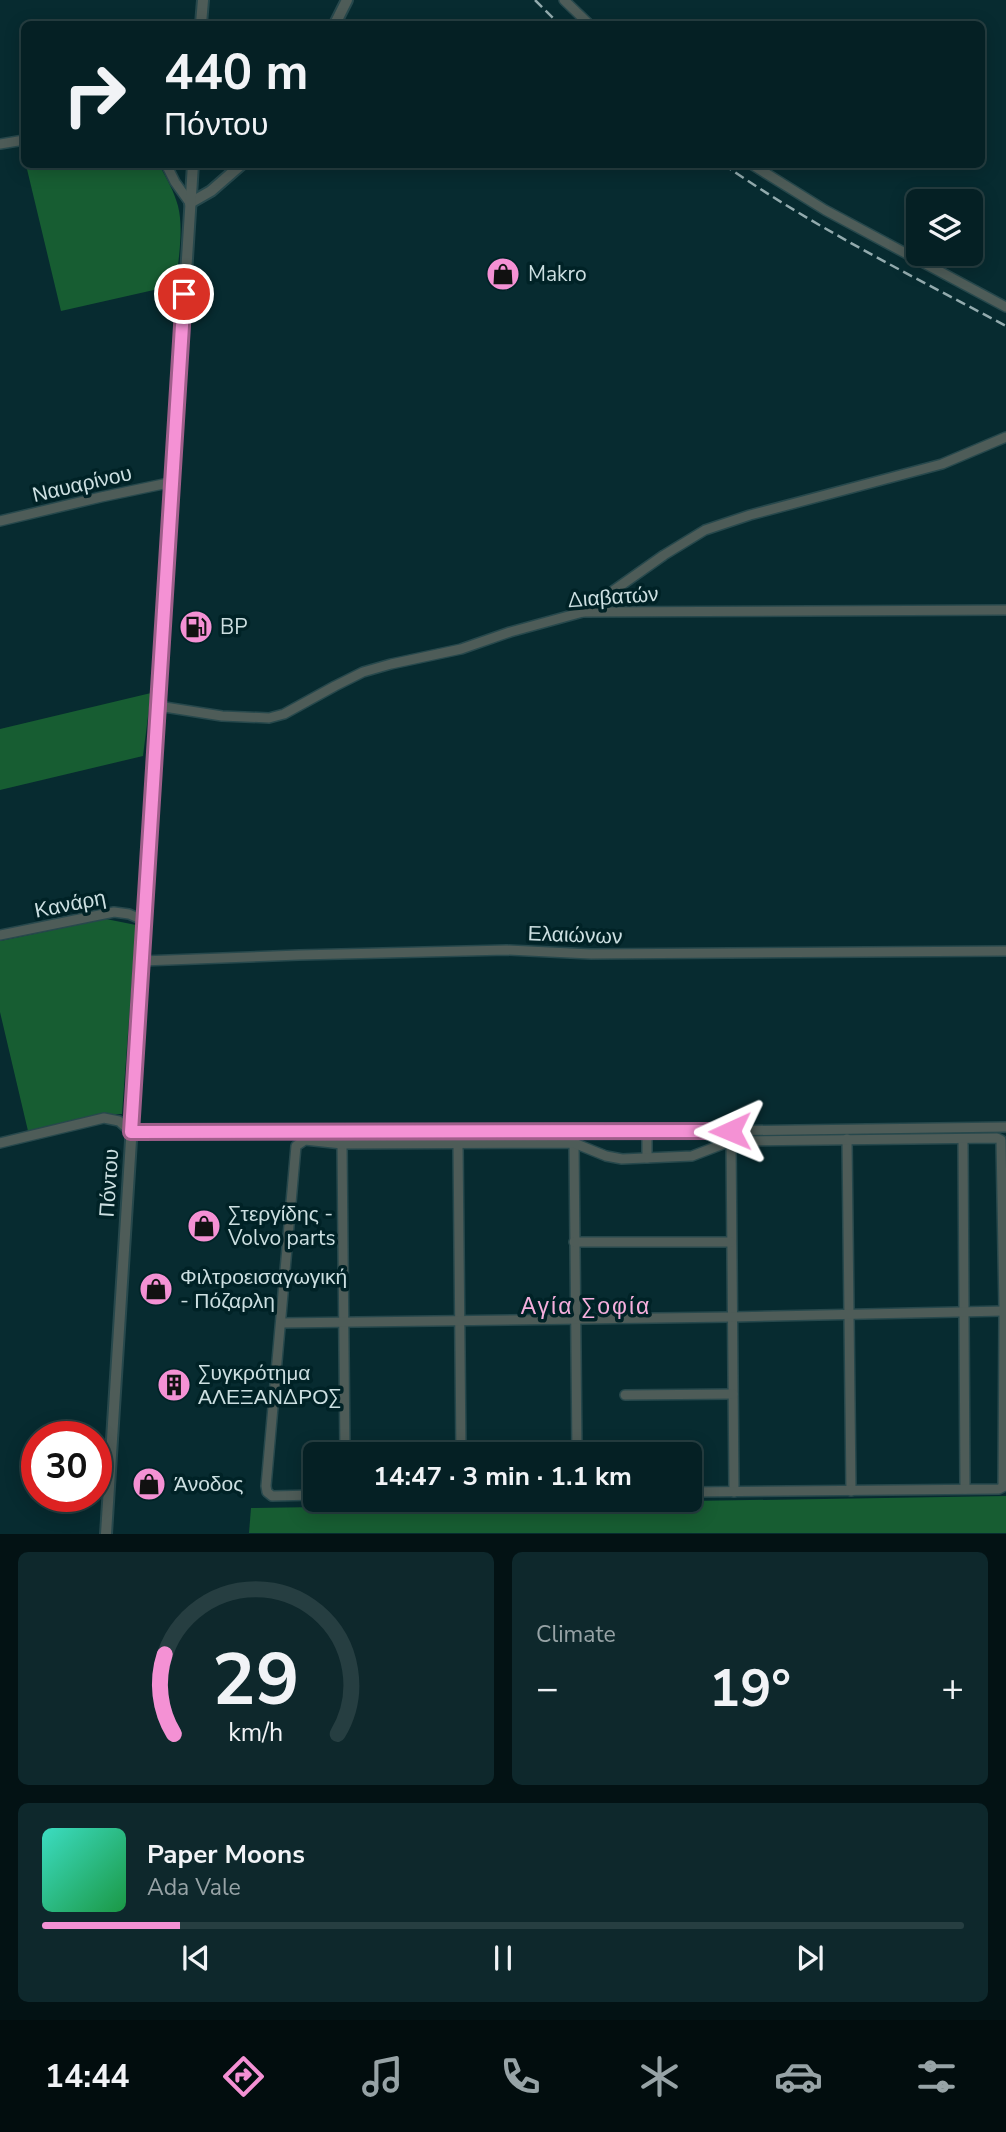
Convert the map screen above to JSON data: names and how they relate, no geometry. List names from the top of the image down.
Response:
{
  "streets": {
    "street": [
      "Ναυαρίνου",
      "Διαβατών",
      "Κανάρη",
      "Ελαιώνων",
      "Πόντου"
    ]
  },
  "crossings": [
    ["Ναυαρίνου", "Πόντου"],
    ["Διαβατών", "Πόντου"],
    ["Κανάρη", "Πόντου"],
    ["Ελαιώνων", "Πόντου"]
  ],
  "districts": ["Αγία Σοφία"],
  "places": {
    "shop": [
      "Makro",
      "Στεργίδης - Volvo parts",
      "Φιλτροεισαγωγική - Πόζαρλη",
      "Άνοδος"
    ],
    "fuel station": ["BP"],
    "building": ["Συγκρότημα ΑΛΕΞΑΝΔΡΟΣ"]
  },
  "page": {
    "turn": ["440 m", "Πόντου"],
    "limit": "30",
    "trip": "14:47 · 3 min · 1.1 km",
    "tile": "Climate",
    "heat": ["−", "19°", "+"],
    "song": ["Paper Moons", "Ada Vale"],
    "tabs": "14:44",
    "gauge": ["29", "km/h"]
  }
}
